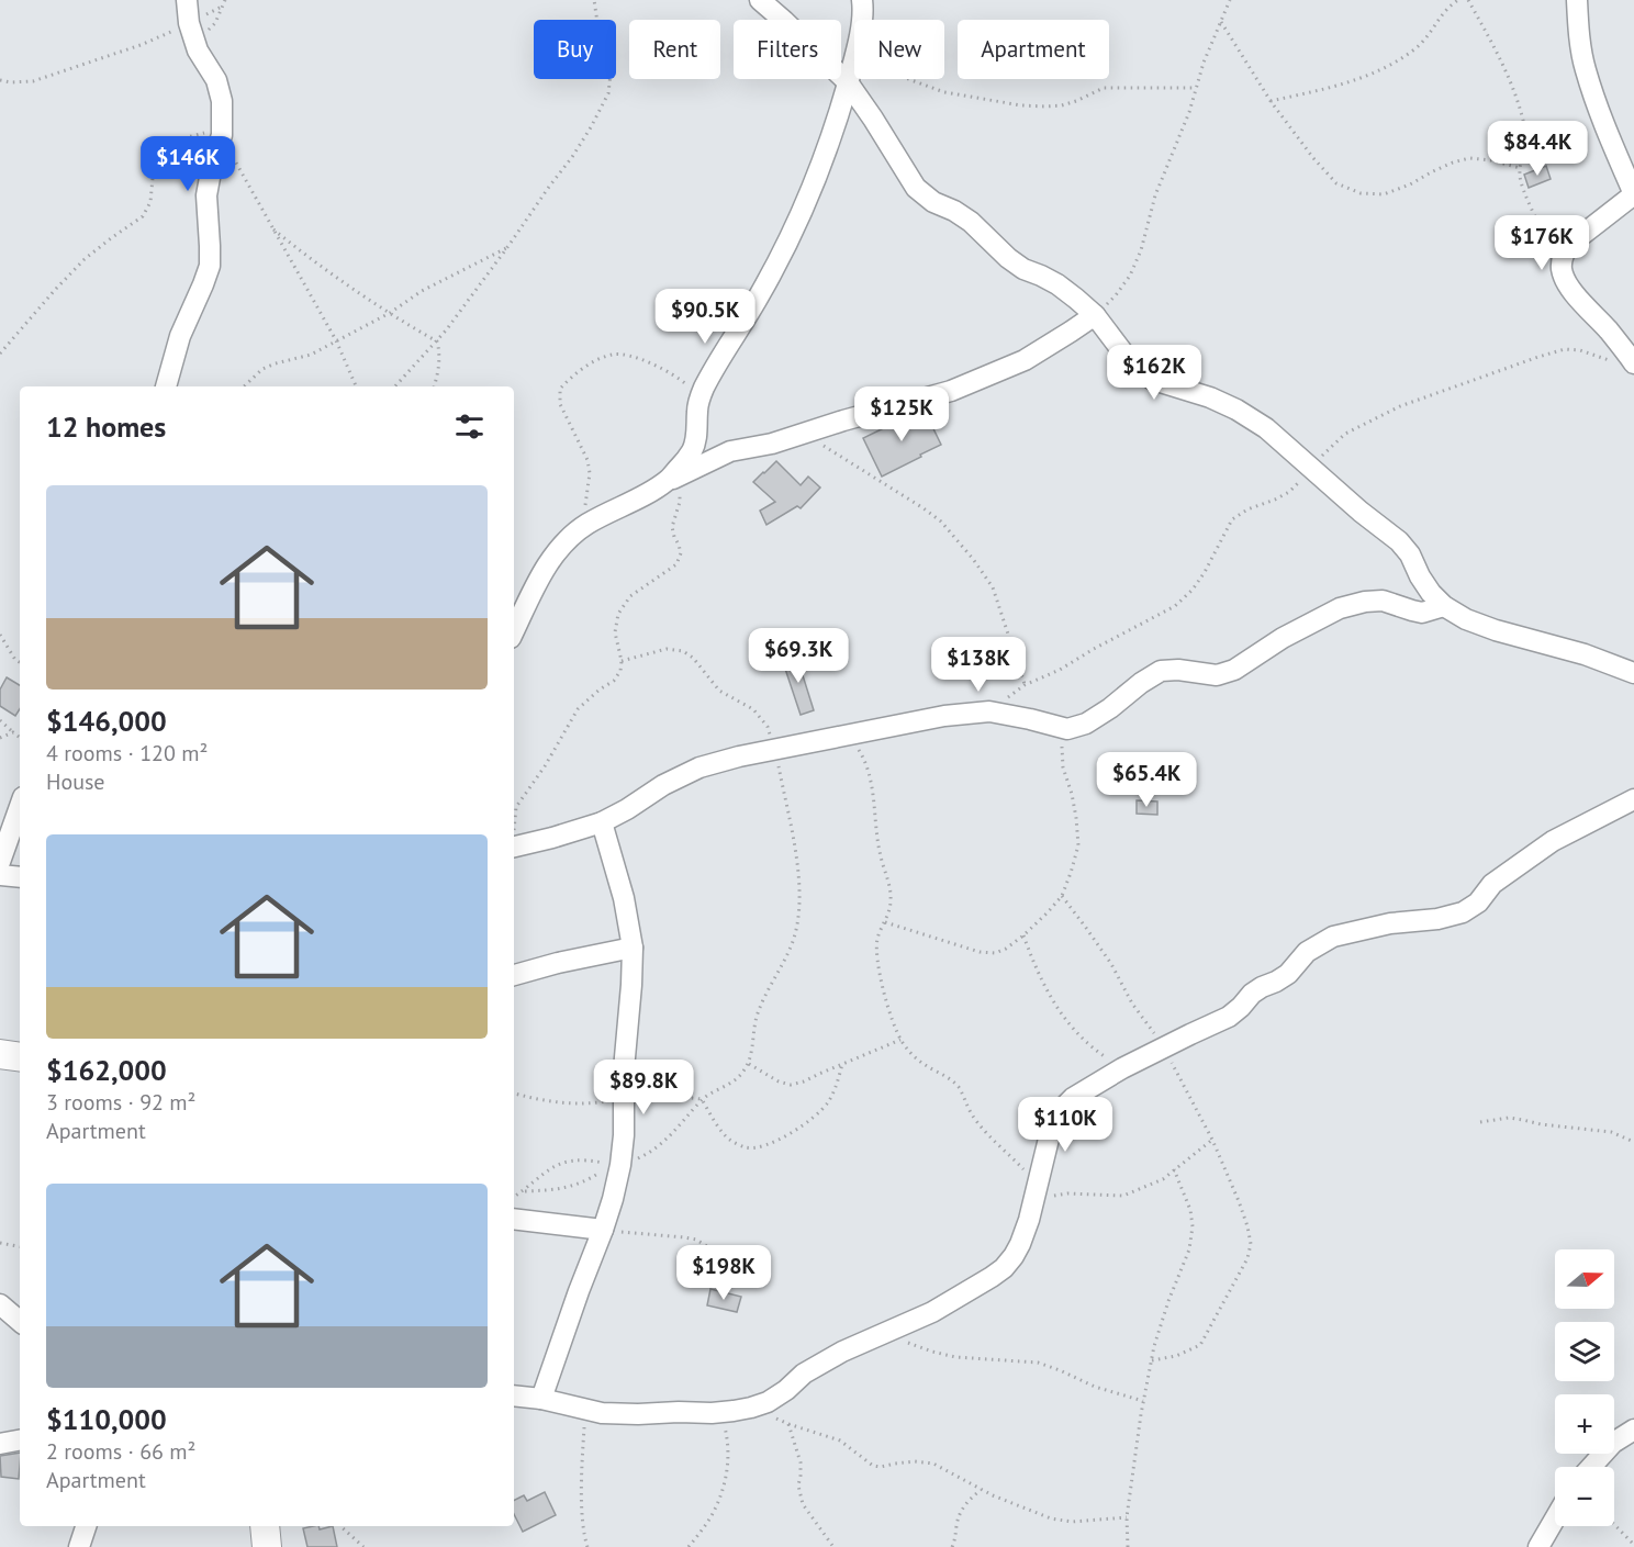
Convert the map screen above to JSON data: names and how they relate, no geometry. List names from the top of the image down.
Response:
{
  "north": "right",
  "page": {
    "chip": [
      "Buy",
      "Rent",
      "Filters",
      "New",
      "Apartment"
    ],
    "price": [
      "$84.4K",
      "$146K",
      "$176K",
      "$90.5K",
      "$162K",
      "$125K",
      "$69.3K",
      "$138K",
      "$65.4K",
      "$89.8K",
      "$110K",
      "$198K"
    ],
    "heading": "12 homes",
    "list": [
      {
        "name": "$146,000",
        "note": "4 rooms · 120 m² · House"
      },
      {
        "name": "$162,000",
        "note": "3 rooms · 92 m² · Apartment"
      },
      {
        "name": "$110,000",
        "note": "2 rooms · 66 m² · Apartment"
      }
    ],
    "map_buttons": ["+", "−"]
  }
}
